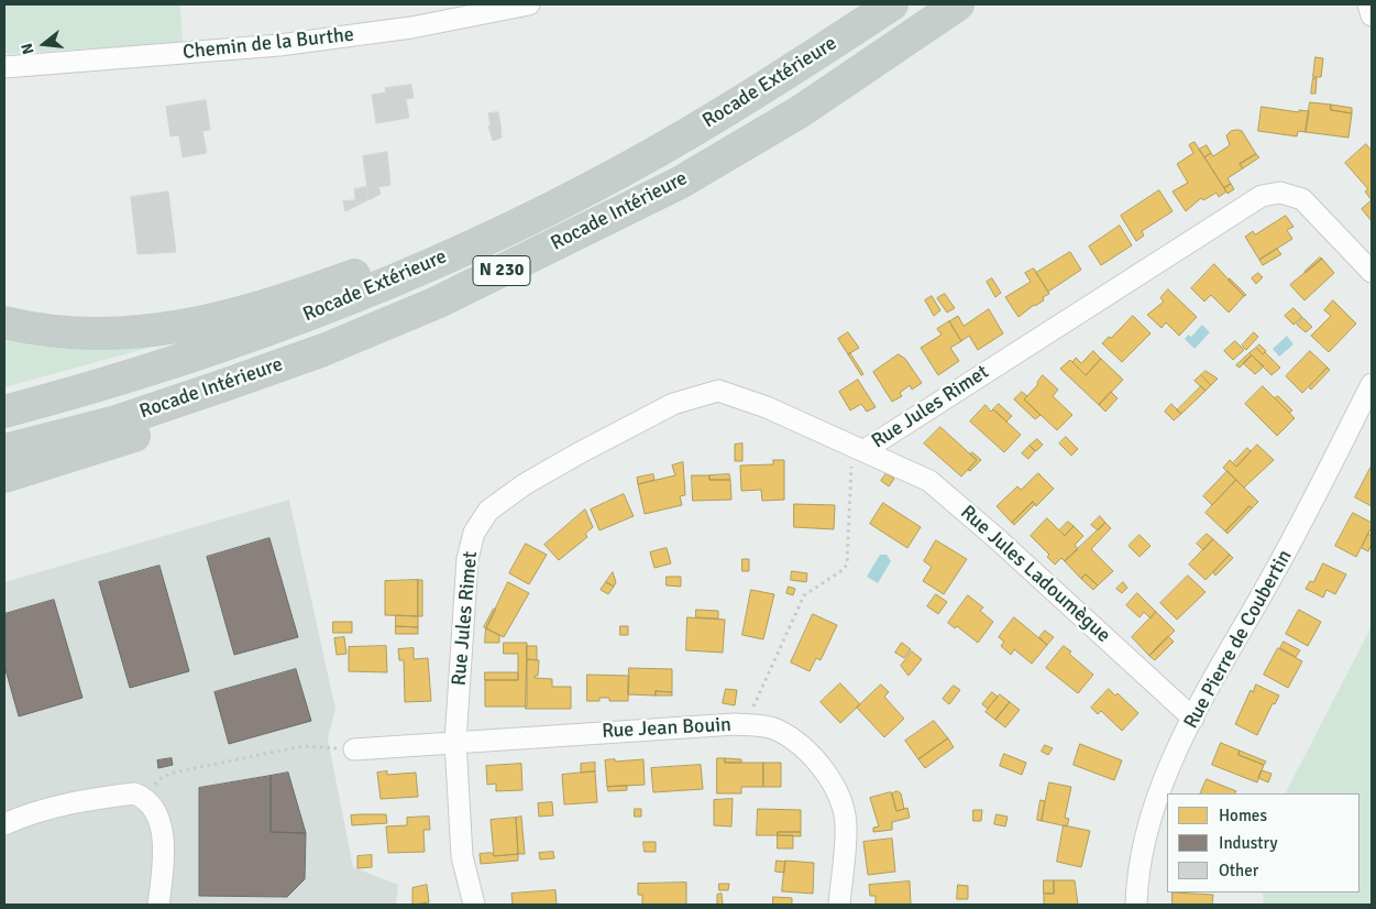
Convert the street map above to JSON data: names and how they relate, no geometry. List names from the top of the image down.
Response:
{
  "streets": {
    "highway": ["Rocade Extérieure", "Rocade Intérieure", "N 230"],
    "street": [
      "Chemin de la Burthe",
      "Rue Jules Rimet",
      "Rue Jules Ladoumègue",
      "Rue Pierre de Coubertin",
      "Rue Jean Bouin"
    ]
  },
  "crossings": [
    ["Rue Jules Rimet", "Rue Jules Ladoumègue"],
    ["Rue Jules Rimet", "Rue Jean Bouin"],
    ["Rue Jules Ladoumègue", "Rue Pierre de Coubertin"]
  ],
  "legend": ["Homes", "Industry", "Other"],
  "north": "left"
}
